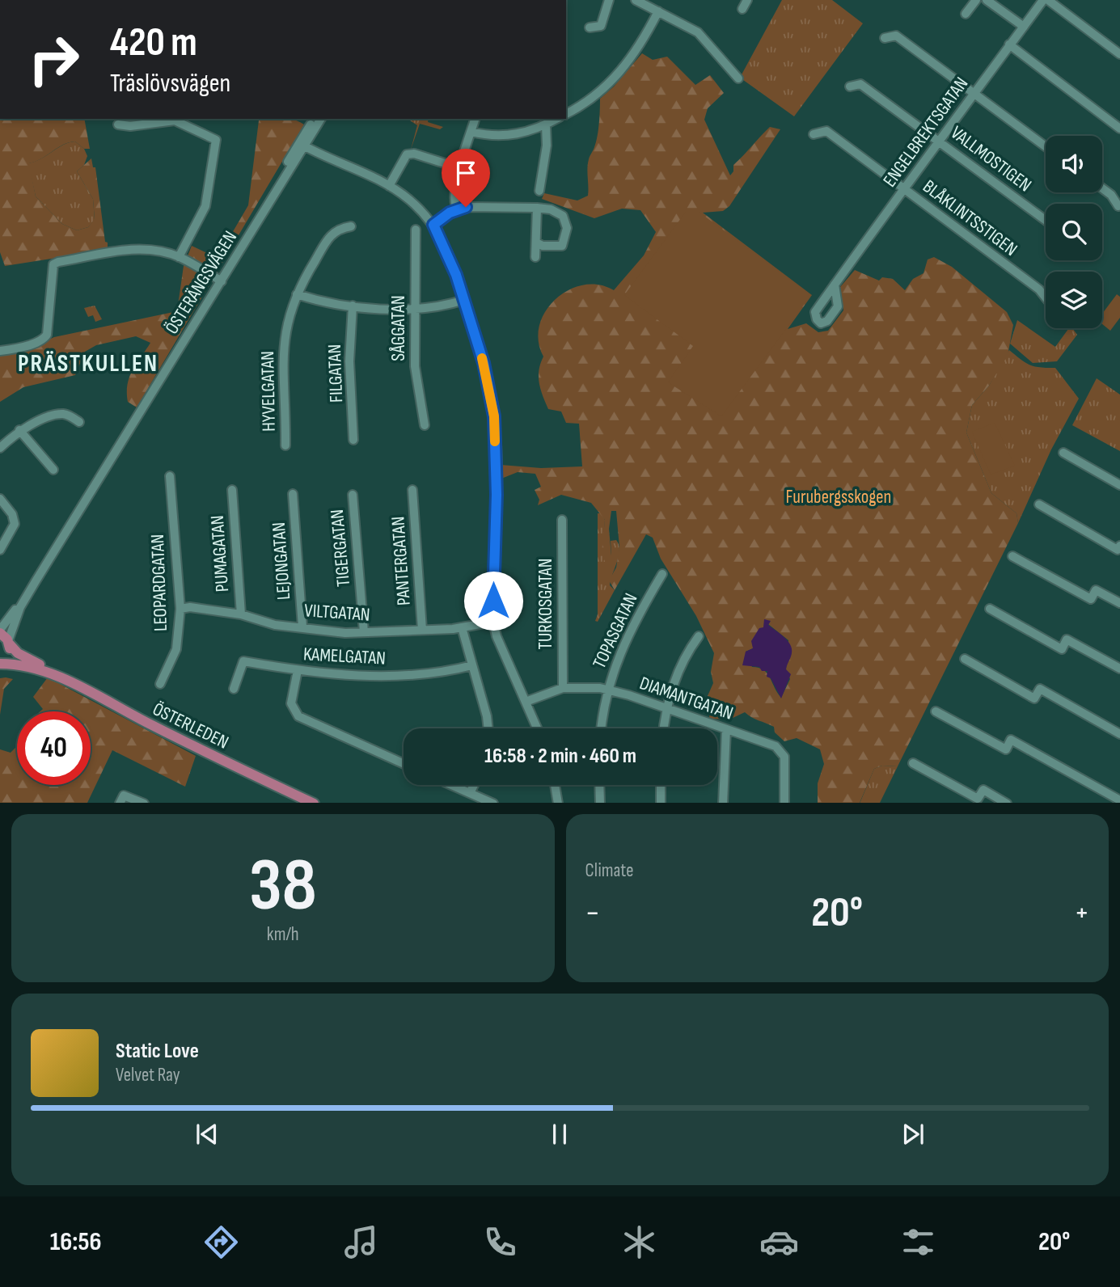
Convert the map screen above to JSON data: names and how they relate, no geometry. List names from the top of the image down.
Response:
{
  "streets": {
    "main road": ["ÖSTERLEDEN"],
    "street": [
      "ENGELBREKTSGATAN",
      "VALLMOSTIGEN",
      "BLÅKLINTSSTIGEN",
      "ÖSTERÄNGSVÄGEN",
      "SÅGGATAN",
      "FILGATAN",
      "HYVELGATAN",
      "TIGERGATAN",
      "PUMAGATAN",
      "LEJONGATAN",
      "PANTERGATAN",
      "LEOPARDGATAN",
      "TURKOSGATAN",
      "VILTGATAN",
      "TOPASGATAN",
      "KAMELGATAN",
      "DIAMANTGATAN"
    ]
  },
  "crossings": [
    ["ENGELBREKTSGATAN", "VALLMOSTIGEN"],
    ["ENGELBREKTSGATAN", "BLÅKLINTSSTIGEN"],
    ["ÖSTERÄNGSVÄGEN", "ÖSTERLEDEN"],
    ["TIGERGATAN", "VILTGATAN"],
    ["PUMAGATAN", "VILTGATAN"],
    ["LEJONGATAN", "VILTGATAN"],
    ["PANTERGATAN", "VILTGATAN"],
    ["LEOPARDGATAN", "VILTGATAN"],
    ["TURKOSGATAN", "DIAMANTGATAN"],
    ["TOPASGATAN", "DIAMANTGATAN"]
  ],
  "districts": ["PRÄSTKULLEN"],
  "parks": ["Furubergsskogen"],
  "page": {
    "turn": ["420 m", "Träslövsvägen"],
    "limit": "40",
    "trip": "16:58 · 2 min · 460 m",
    "tile": [
      ["38", "km/h"],
      "Climate"
    ],
    "heat": ["−", "20°", "+"],
    "song": ["Static Love", "Velvet Ray"],
    "tabs": ["16:56", "20°"]
  }
}
